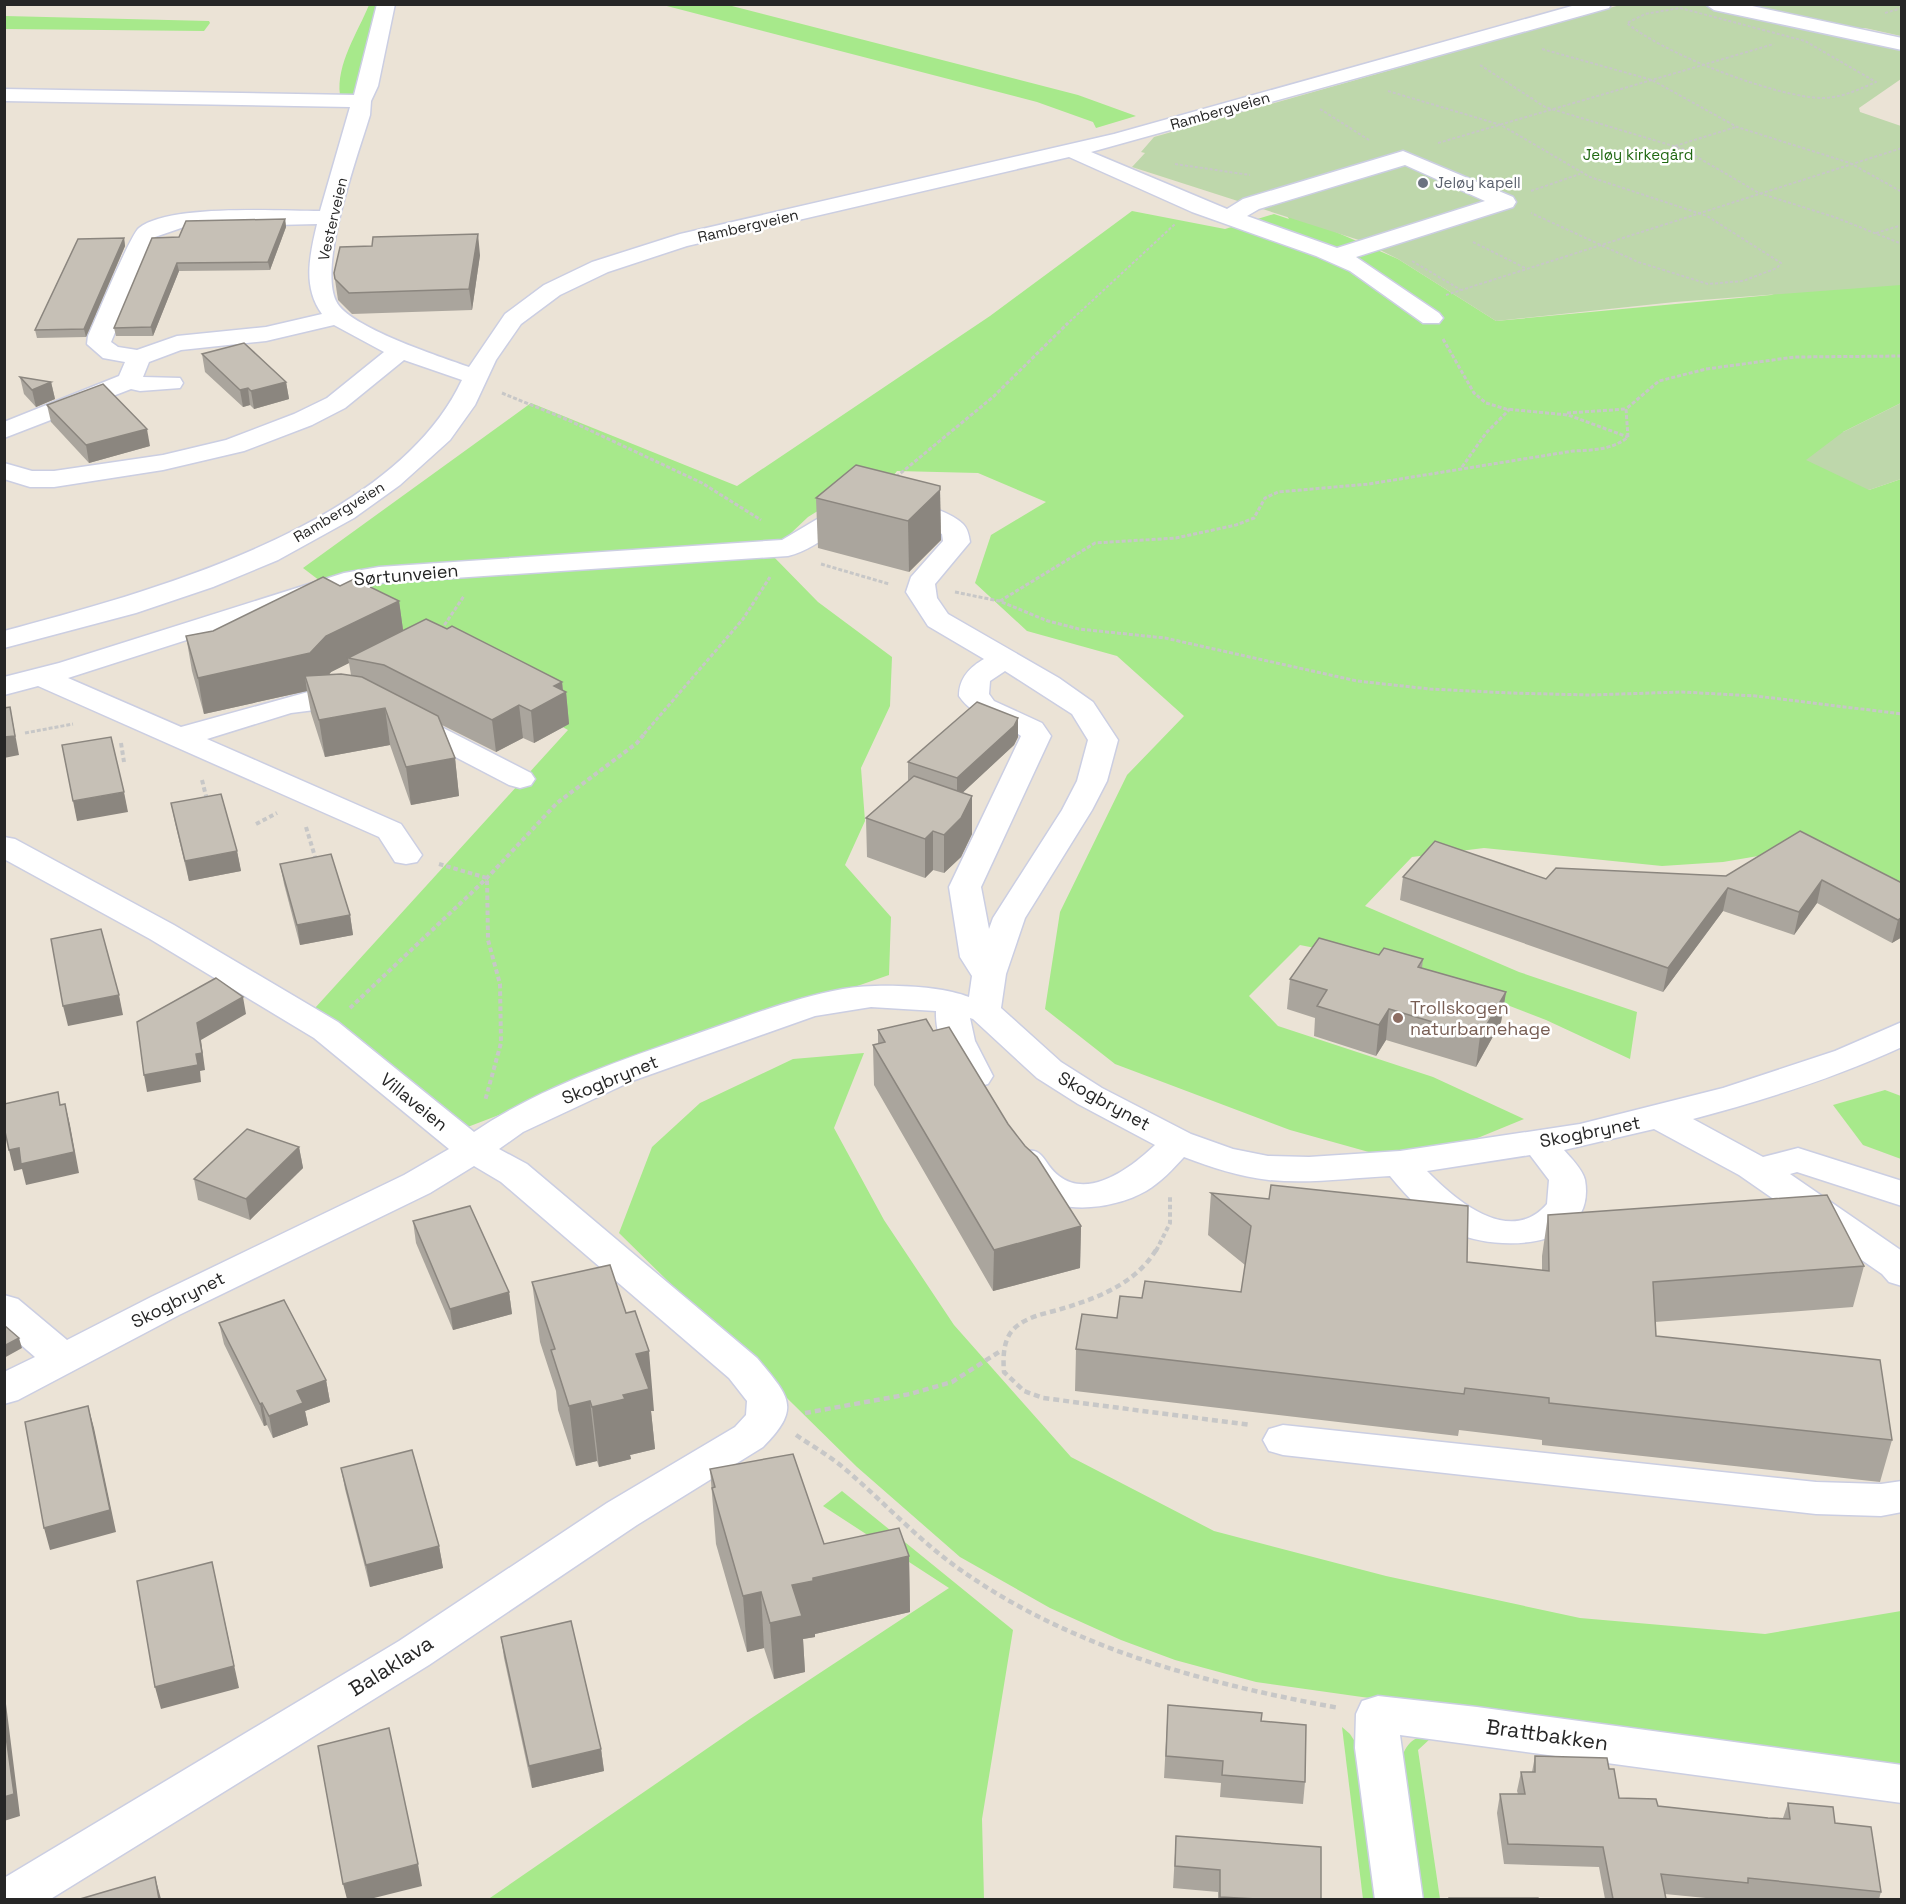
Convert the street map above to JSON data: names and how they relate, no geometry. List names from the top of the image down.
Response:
{
  "streets": {
    "street": [
      "Rambergveien",
      "Vesterveien",
      "Sørtunveien",
      "Skogbrynet",
      "Villaveien",
      "Balaklava",
      "Brattbakken"
    ]
  },
  "crossings": [
    ["Rambergveien", "Vesterveien"],
    ["Skogbrynet", "Villaveien"],
    ["Villaveien", "Balaklava"]
  ],
  "parks": ["Jeløy kirkegård"],
  "places": ["Jeløy kapell", "Trollskogen naturbarnehage"]
}
